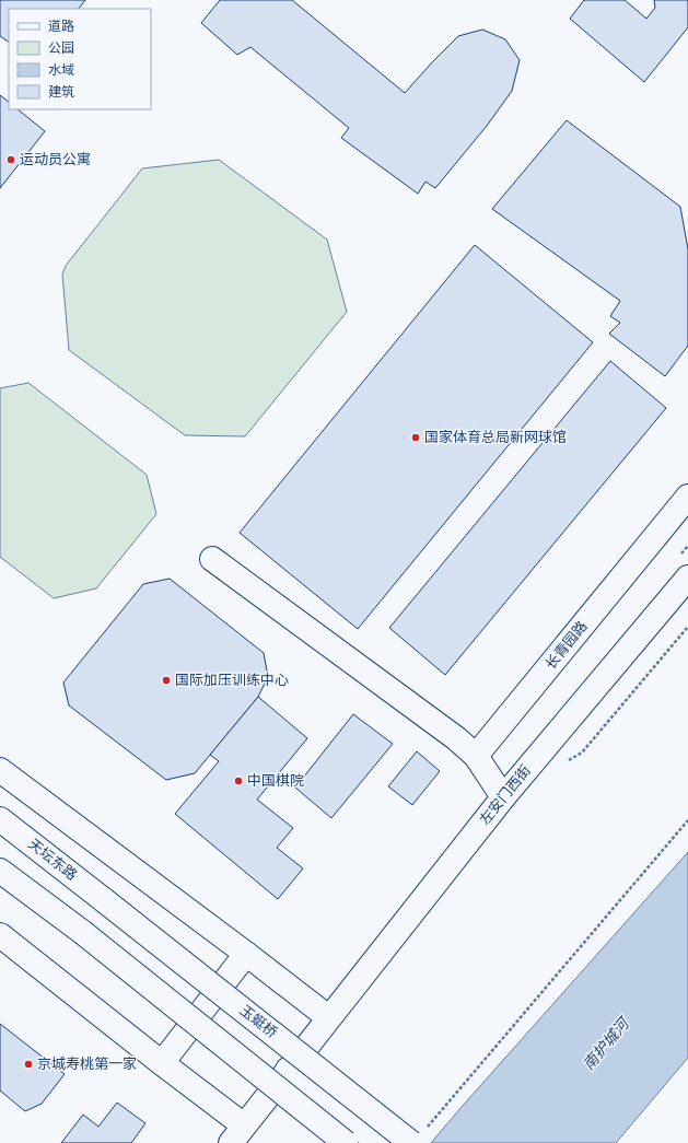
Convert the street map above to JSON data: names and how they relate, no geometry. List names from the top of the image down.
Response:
{
  "streets": {
    "street": [
      "长青园路",
      "左安门西街",
      "天坛东路",
      "玉蜓桥"
    ]
  },
  "crossings": [
    ["天坛东路", "玉蜓桥"]
  ],
  "water": ["南护城河"],
  "places": [
    "运动员公寓",
    "国家体育总局新网球馆",
    "国际加压训练中心",
    "中国棋院",
    "京城寿桃第一家"
  ],
  "legend": [
    "道路",
    "公园",
    "水域",
    "建筑"
  ]
}
